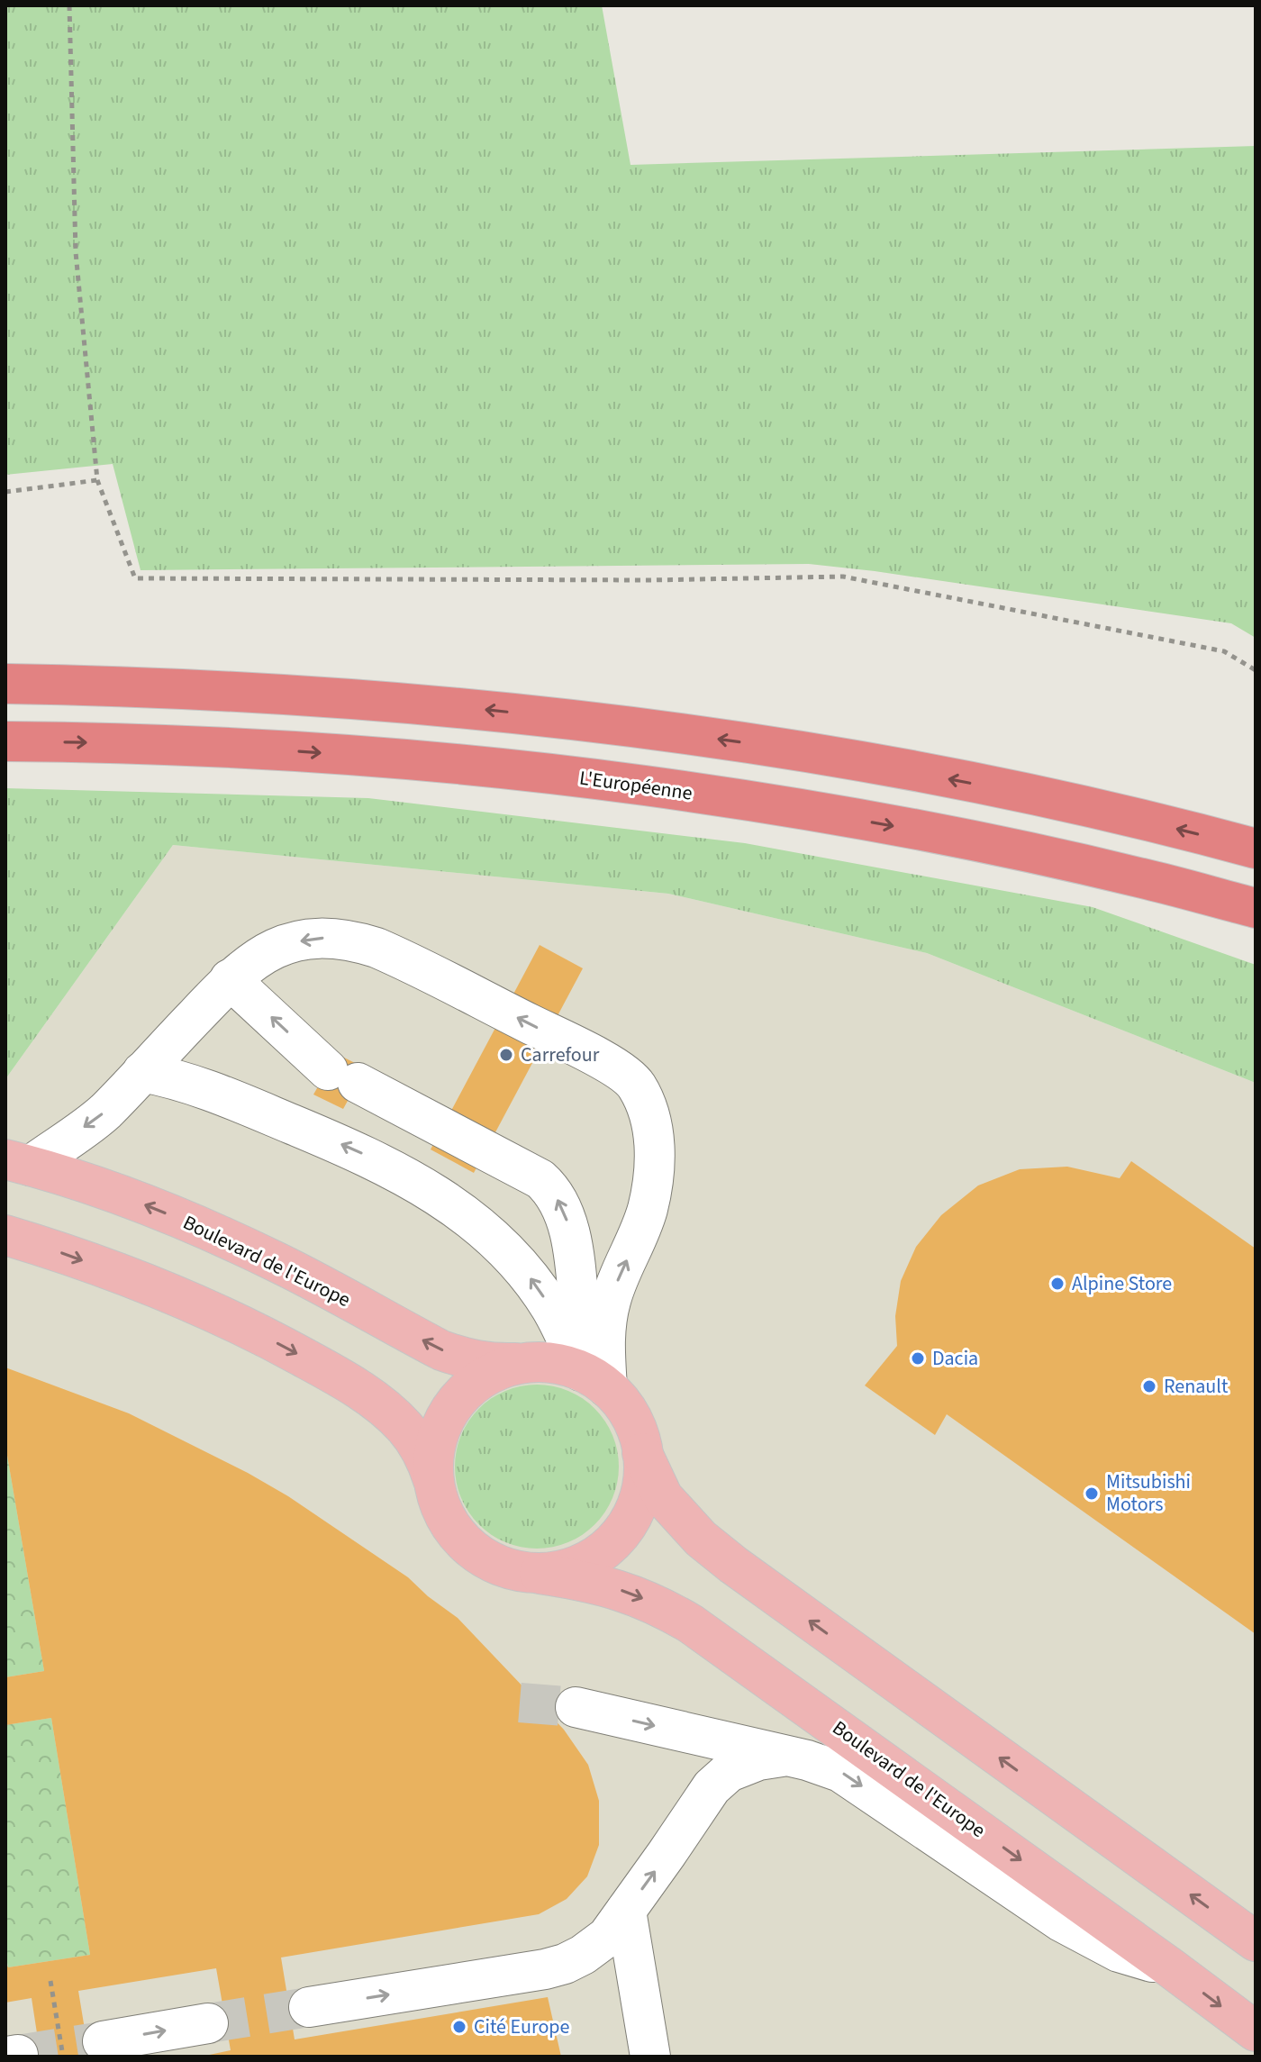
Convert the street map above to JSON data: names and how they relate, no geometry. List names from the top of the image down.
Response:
{
  "streets": {
    "highway": ["L'Européenne"],
    "main road": ["Boulevard de l'Europe"]
  },
  "places": [
    "Carrefour",
    "Alpine Store",
    "Dacia",
    "Renault",
    "Mitsubishi Motors",
    "Cité Europe"
  ]
}
